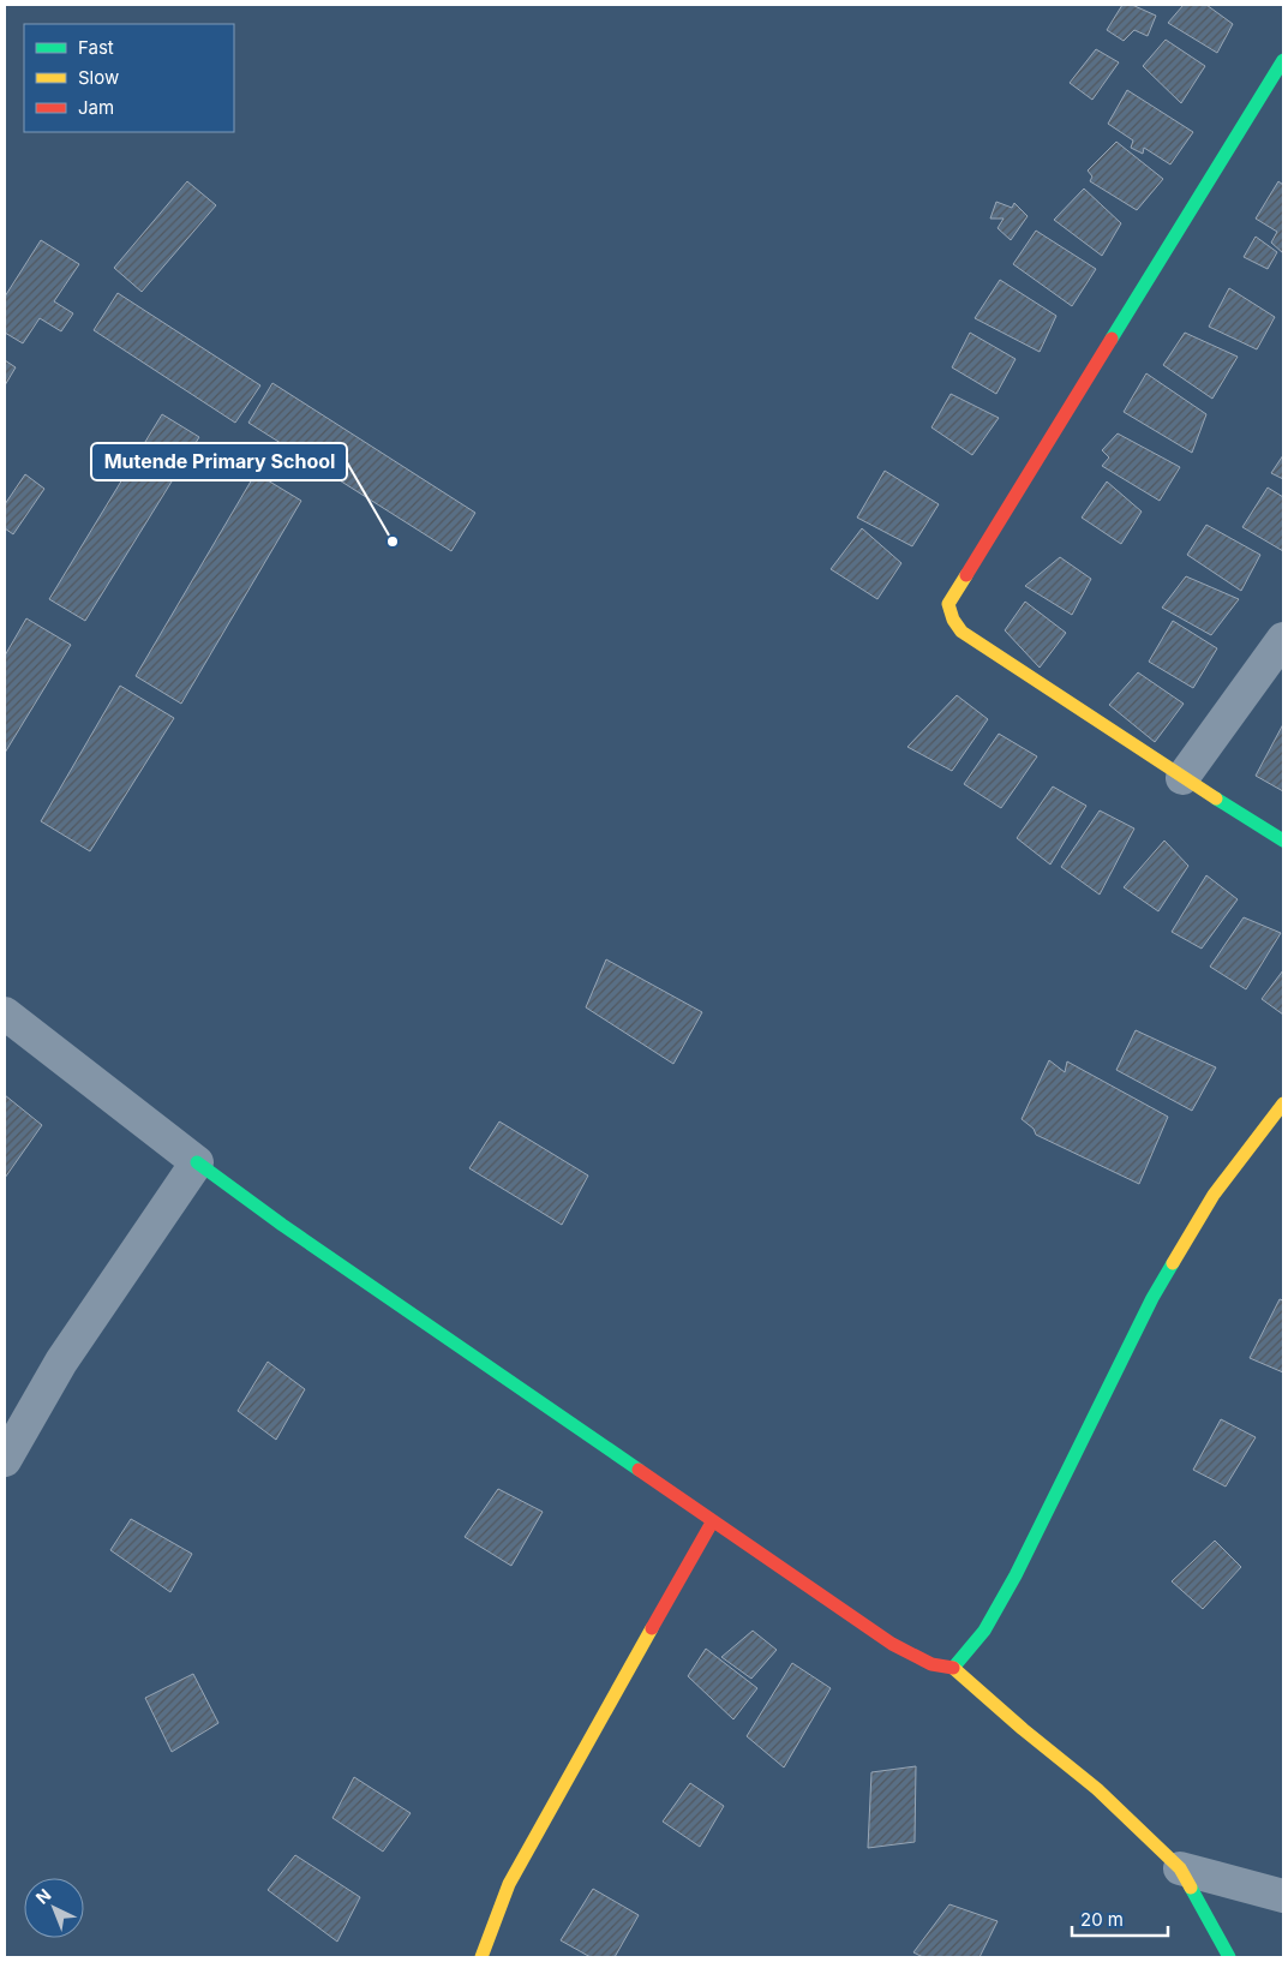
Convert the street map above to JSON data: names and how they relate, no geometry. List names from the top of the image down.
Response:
{
  "places": ["Mutende Primary School"],
  "legend": ["Fast", "Slow", "Jam"],
  "scale_bar": "20 m",
  "north": "top left"
}
